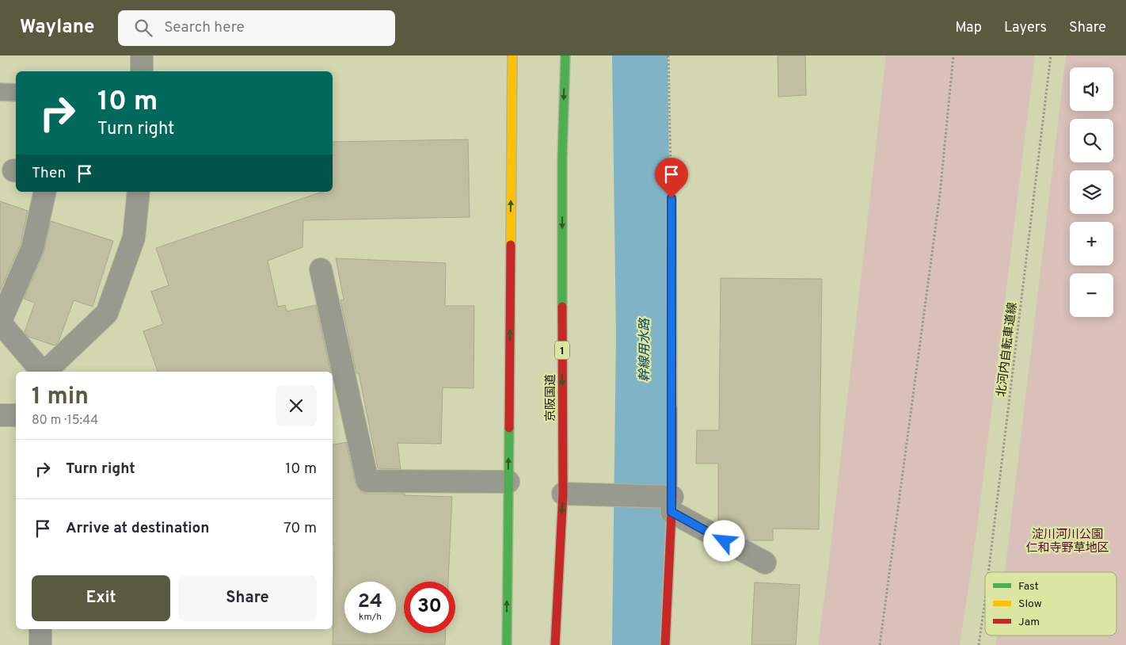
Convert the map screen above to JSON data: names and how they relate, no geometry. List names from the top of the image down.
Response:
{
  "streets": {
    "main road": ["1", "京阪国道"],
    "path": ["北河内自転車道線"]
  },
  "water": ["幹線用水路"],
  "parks": ["淀川河川公園 仁和寺野草地区"],
  "legend": ["Fast", "Slow", "Jam"],
  "page": {
    "header": "Waylane",
    "search": "Search here",
    "nav": ["Map", "Layers", "Share"],
    "map_buttons": ["+", "−"],
    "turn": ["10 m", "Turn right"],
    "then": "Then",
    "heading": ["1 min", "80 m · 15:44"],
    "list": [
      {
        "name": "Turn right",
        "value": "10 m"
      },
      {
        "name": "Arrive at destination",
        "value": "70 m"
      }
    ],
    "buttons": ["Exit", "Share"],
    "speed": "24 km/h",
    "limit": "30"
  }
}
